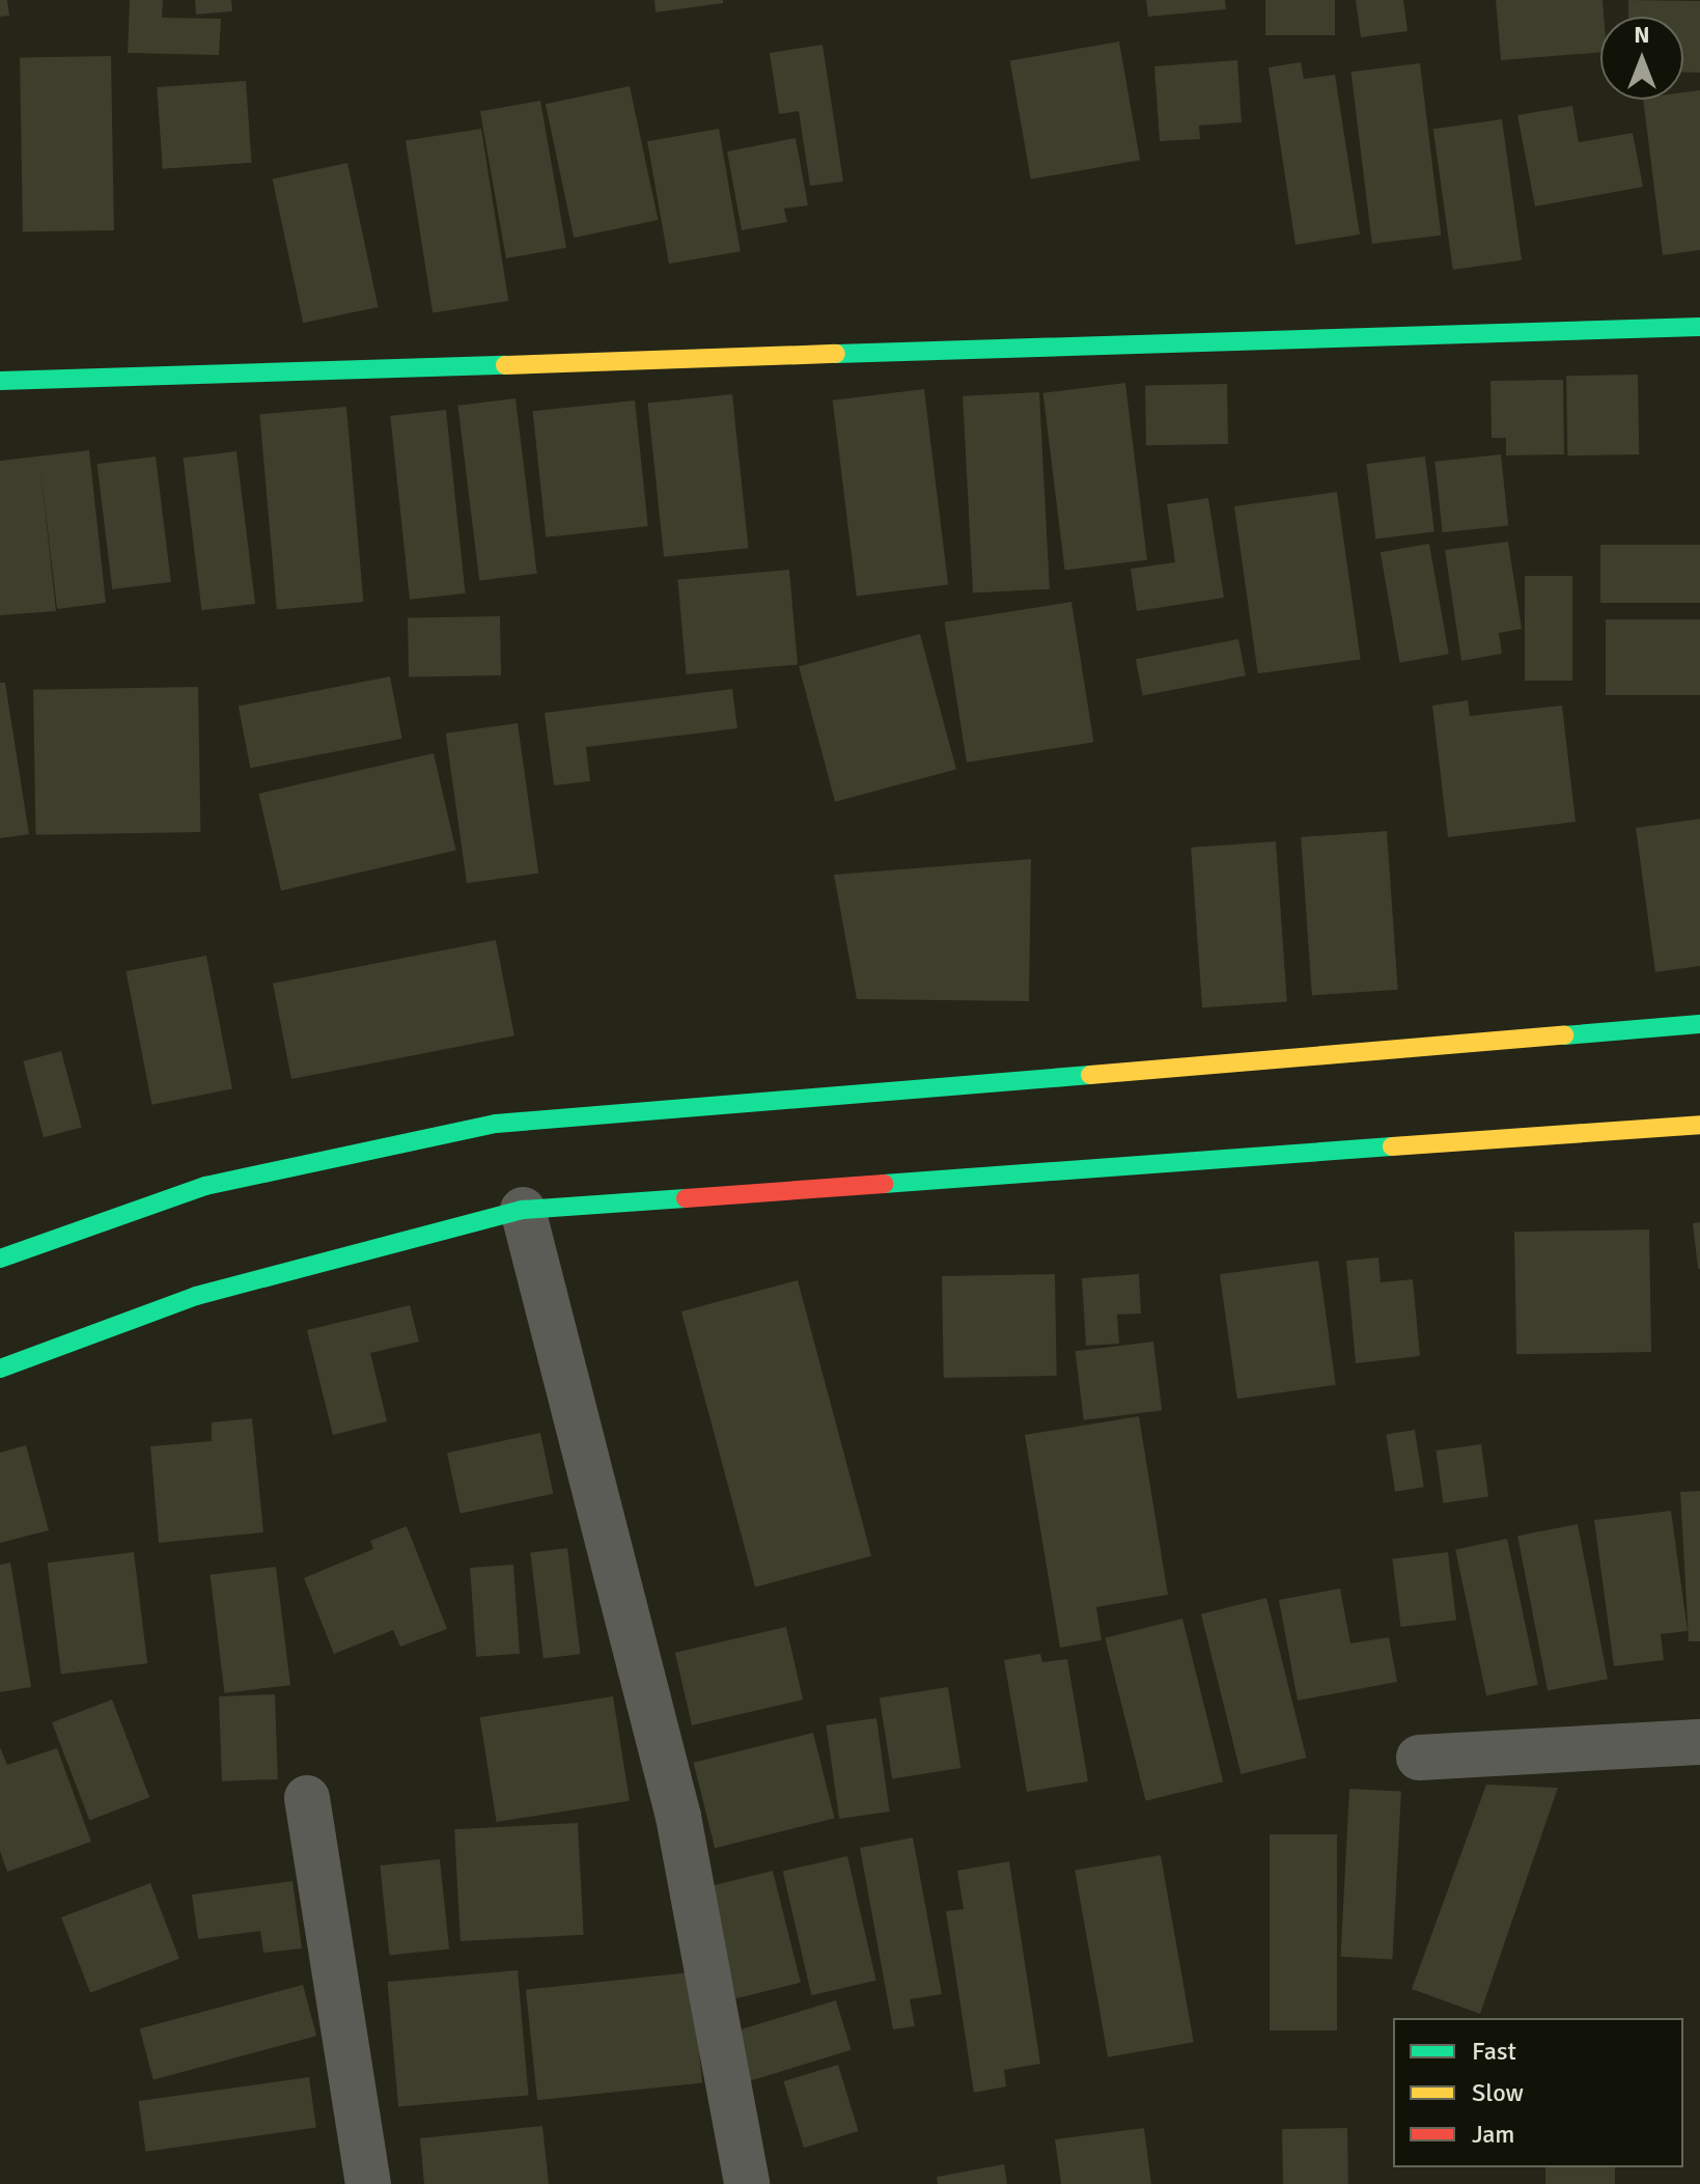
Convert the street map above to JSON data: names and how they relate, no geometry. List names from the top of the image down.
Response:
{
  "legend": ["Fast", "Slow", "Jam"],
  "north": "top"
}
